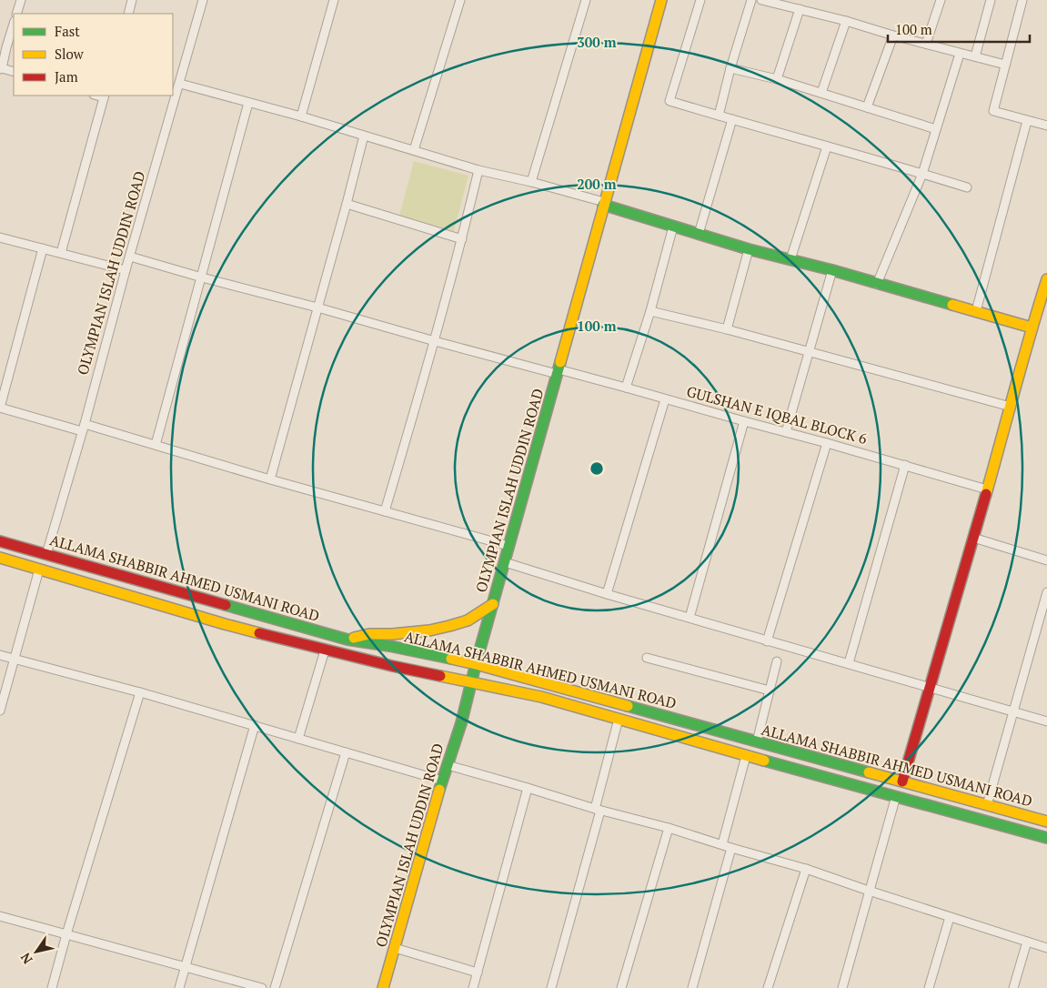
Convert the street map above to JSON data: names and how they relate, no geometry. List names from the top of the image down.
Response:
{
  "streets": {
    "main road": ["OLYMPIAN ISLAH UDDIN ROAD", "ALLAMA SHABBIR AHMED USMANI ROAD"],
    "street": ["GULSHAN E IQBAL BLOCK 6"]
  },
  "crossings": [
    ["OLYMPIAN ISLAH UDDIN ROAD", "GULSHAN E IQBAL BLOCK 6"],
    ["OLYMPIAN ISLAH UDDIN ROAD", "ALLAMA SHABBIR AHMED USMANI ROAD"]
  ],
  "legend": ["Fast", "Slow", "Jam"],
  "scale_bar": "100 m",
  "north": "bottom left",
  "rings": ["300 m", "200 m", "100 m"]
}
